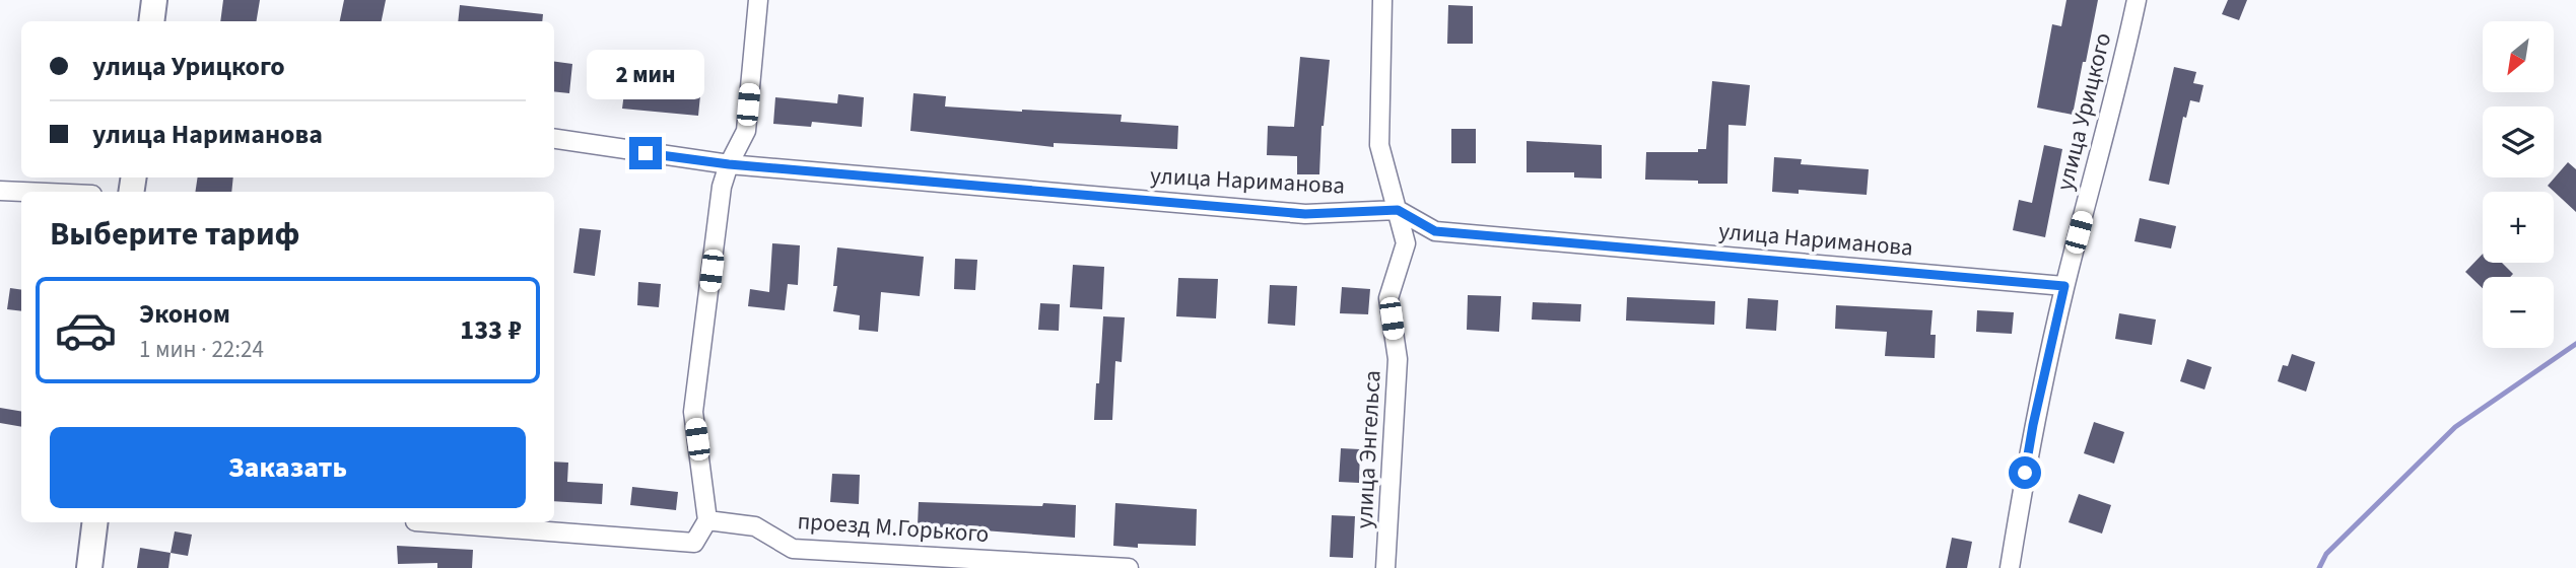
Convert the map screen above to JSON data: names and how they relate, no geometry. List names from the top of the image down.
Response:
{
  "streets": {
    "street": [
      "улица Урицкого",
      "улица Нариманова",
      "улица Энгельса",
      "проезд М.Горького"
    ]
  },
  "crossings": [
    ["улица Урицкого", "улица Нариманова"],
    ["улица Нариманова", "улица Энгельса"]
  ],
  "north": "bottom left",
  "page": {
    "map_buttons": ["+", "−"],
    "banner": ["улица Урицкого", "улица Нариманова"],
    "bubble": "2 мин",
    "heading": "Выберите тариф",
    "list": [
      {
        "name": "Эконом",
        "note": "1 мин · 22:24",
        "value": "133 ₽"
      }
    ],
    "buttons": "Заказать"
  }
}
